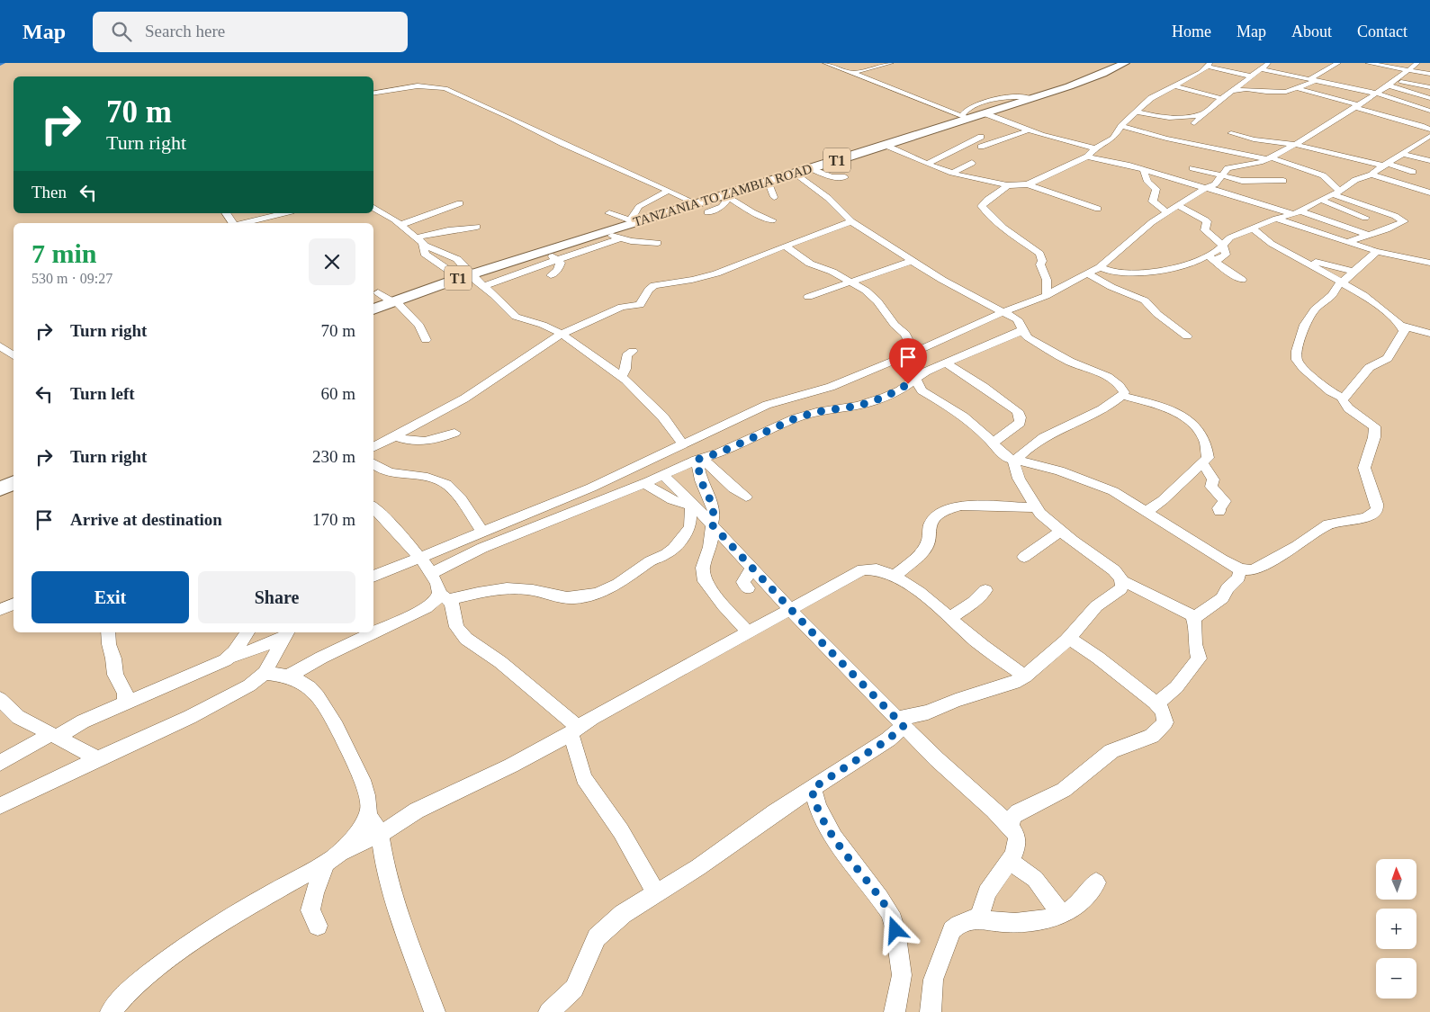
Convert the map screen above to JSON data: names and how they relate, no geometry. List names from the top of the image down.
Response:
{
  "streets": {
    "highway": ["T1", "TANZANIA TO ZAMBIA ROAD"]
  },
  "north": "top",
  "page": {
    "header": "Map",
    "search": "Search here",
    "nav": [
      "Home",
      "Map",
      "About",
      "Contact"
    ],
    "turn": ["70 m", "Turn right"],
    "then": "Then",
    "heading": ["7 min", "530 m · 09:27"],
    "list": [
      {
        "name": "Turn right",
        "value": "70 m"
      },
      {
        "name": "Turn left",
        "value": "60 m"
      },
      {
        "name": "Turn right",
        "value": "230 m"
      },
      {
        "name": "Arrive at destination",
        "value": "170 m"
      }
    ],
    "buttons": ["Exit", "Share"],
    "map_buttons": ["+", "−"]
  }
}
